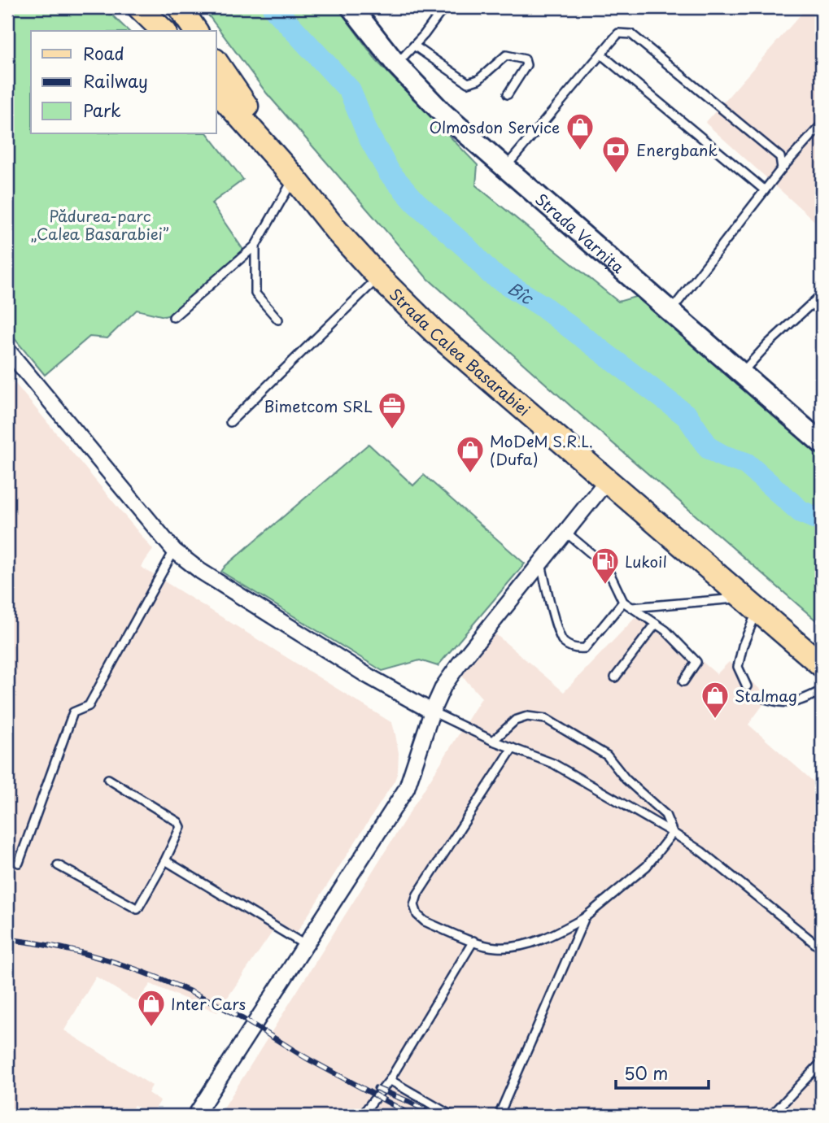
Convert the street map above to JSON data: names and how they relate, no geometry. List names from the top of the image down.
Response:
{
  "streets": {
    "main road": ["Strada Calea Basarabiei"],
    "street": ["Strada Varnița"]
  },
  "water": ["Bîc"],
  "parks": ["Pădurea-parc „Calea Basarabiei”"],
  "places": {
    "shop": [
      "Olmosdon Service",
      "MoDeM S.R.L. (Dufa)",
      "Stalmag",
      "Inter Cars"
    ],
    "bank": ["Energbank"],
    "office": ["Bimetcom SRL"],
    "fuel station": ["Lukoil"]
  },
  "legend": ["Road", "Railway", "Park"],
  "scale_bar": "50 m"
}
